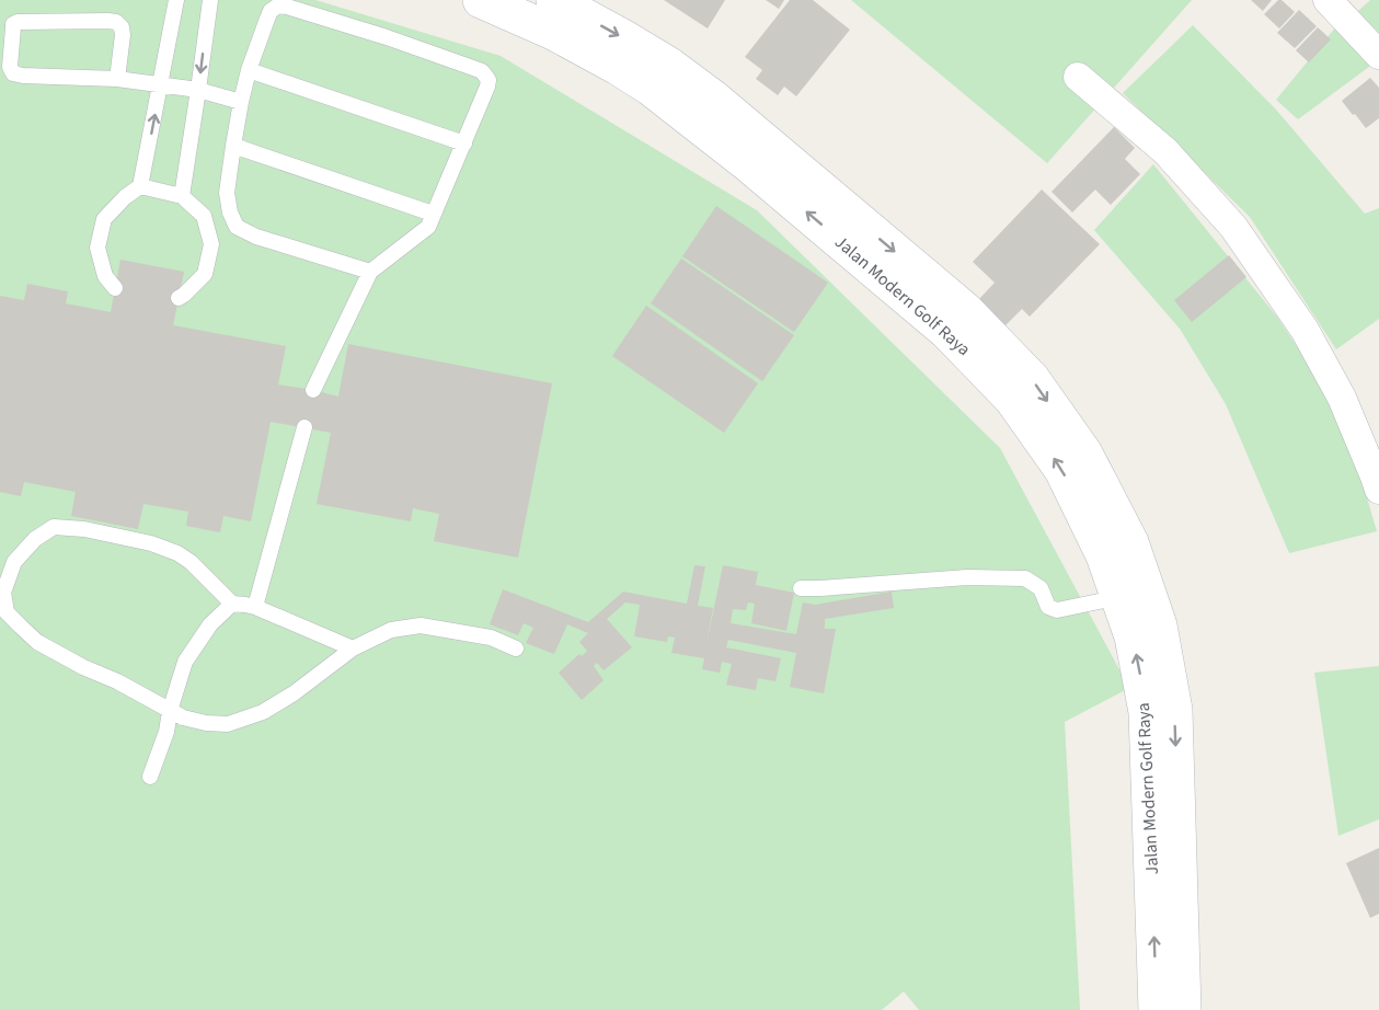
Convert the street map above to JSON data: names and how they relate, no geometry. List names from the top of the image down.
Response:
{
  "streets": {
    "street": ["Jalan Modern Golf Raya"]
  }
}
